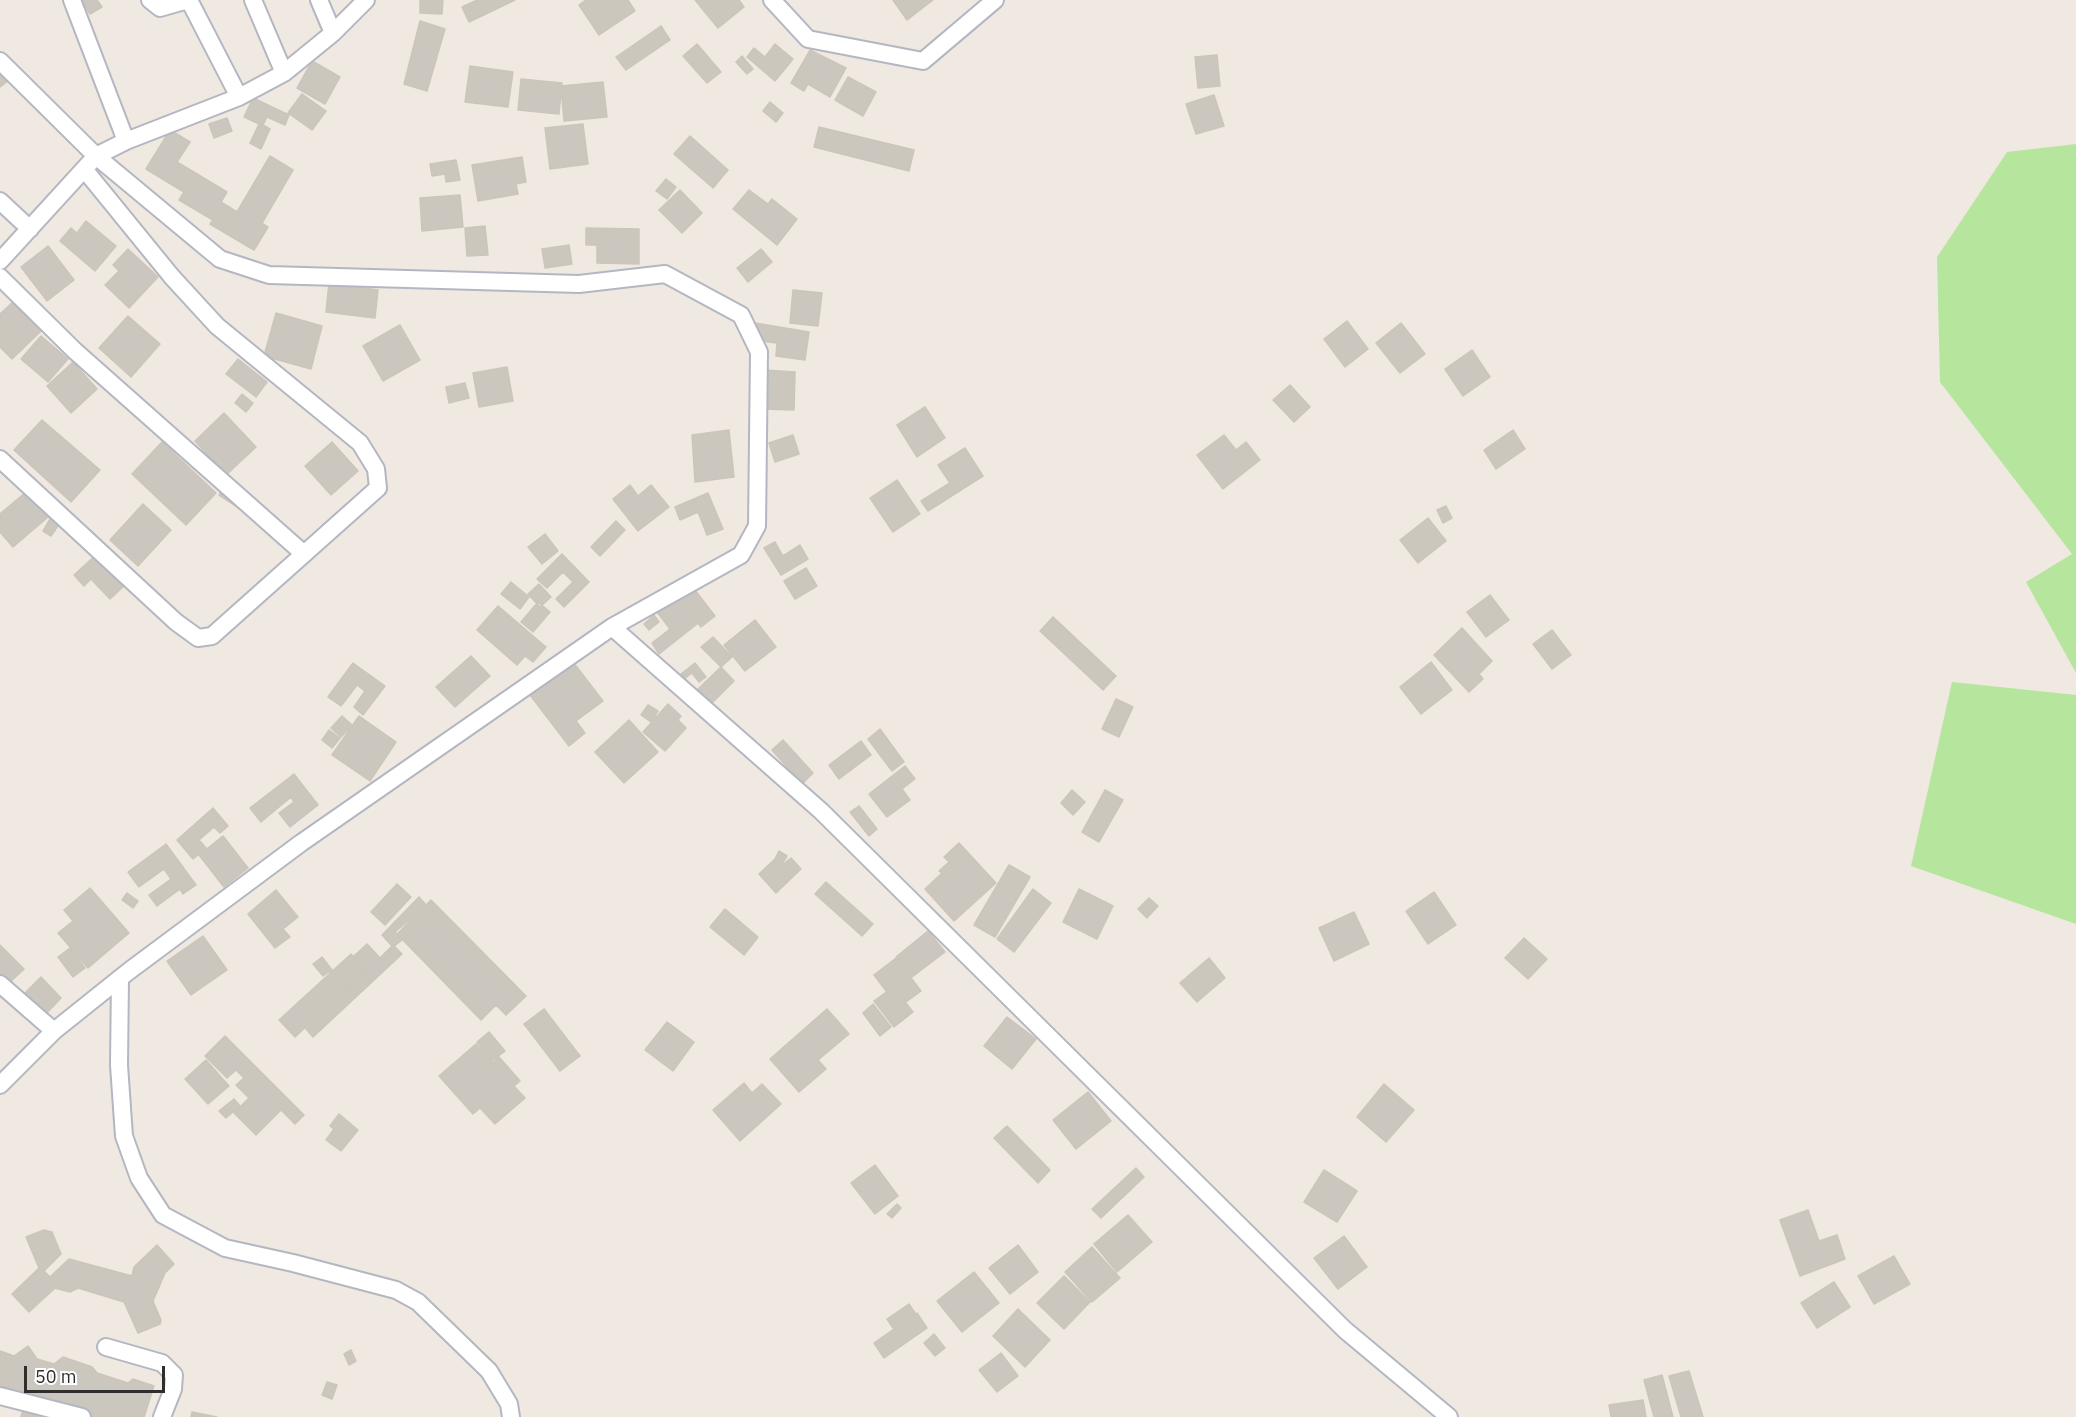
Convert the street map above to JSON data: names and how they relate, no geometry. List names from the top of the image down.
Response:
{
  "scale_bar": "50 m"
}
